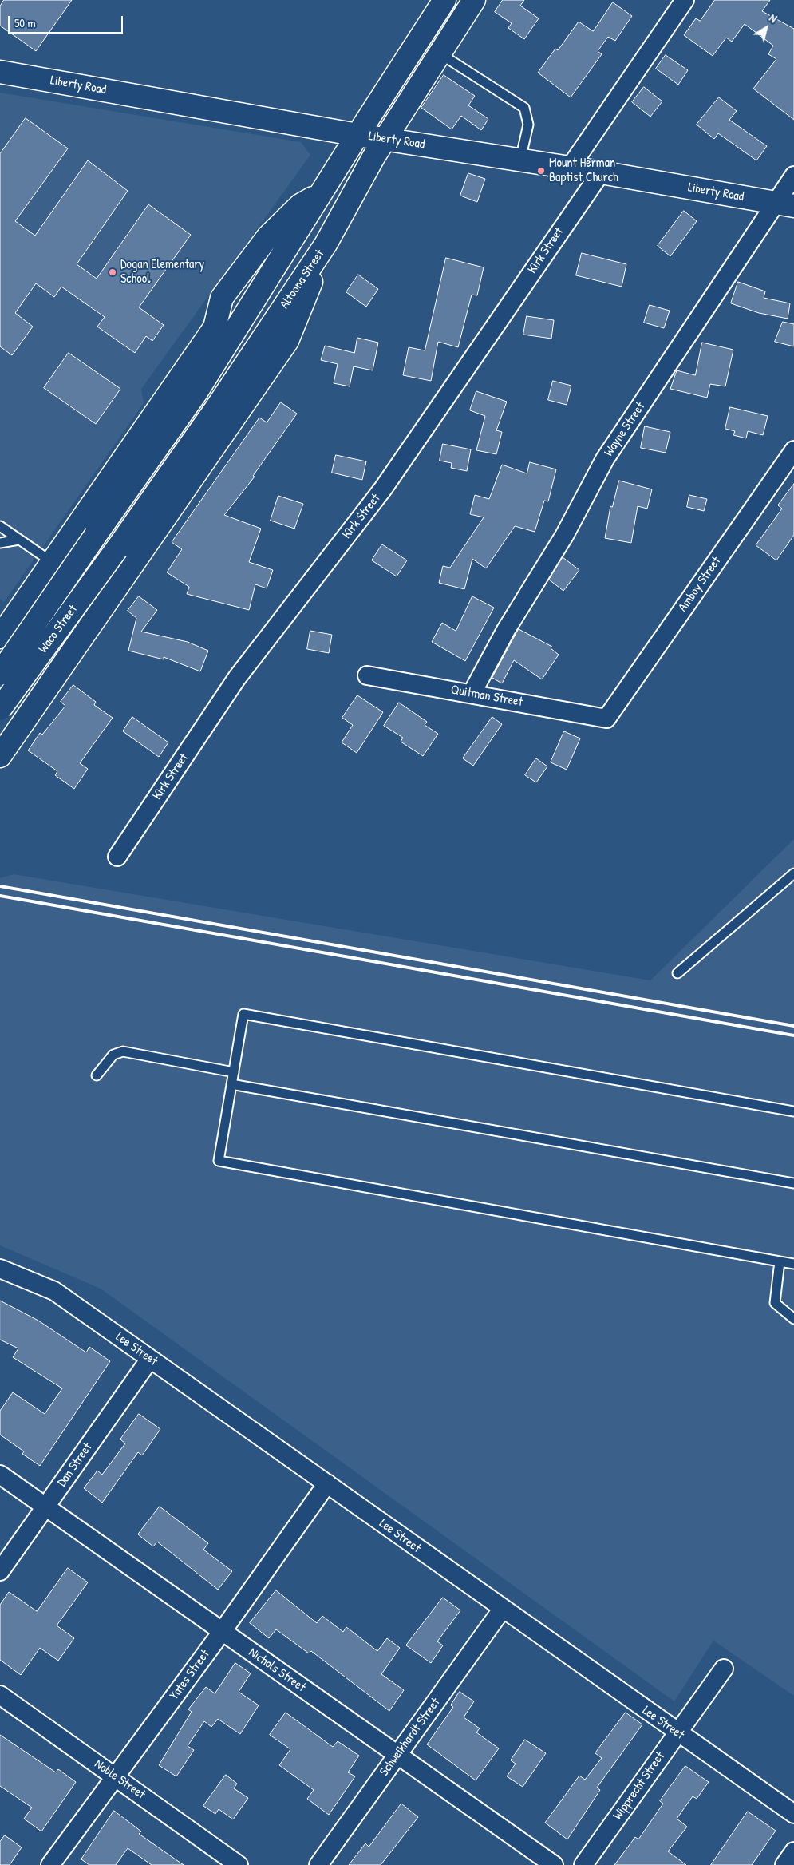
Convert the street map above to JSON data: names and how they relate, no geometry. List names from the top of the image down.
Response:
{
  "streets": {
    "main road": ["Liberty Road", "Altoona Street", "Waco Street"],
    "street": [
      "Kirk Street",
      "Wayne Street",
      "Amboy Street",
      "Quitman Street",
      "Lee Street",
      "Dan Street",
      "Nichols Street",
      "Yates Street",
      "Schweikhardt Street",
      "Noble Street",
      "Wipprecht Street"
    ]
  },
  "crossings": [
    ["Liberty Road", "Kirk Street"],
    ["Liberty Road", "Altoona Street"],
    ["Liberty Road", "Wayne Street"],
    ["Altoona Street", "Waco Street"],
    ["Wayne Street", "Quitman Street"],
    ["Amboy Street", "Quitman Street"],
    ["Lee Street", "Dan Street"],
    ["Lee Street", "Yates Street"],
    ["Lee Street", "Schweikhardt Street"],
    ["Lee Street", "Wipprecht Street"],
    ["Dan Street", "Nichols Street"],
    ["Nichols Street", "Yates Street"],
    ["Nichols Street", "Schweikhardt Street"],
    ["Yates Street", "Noble Street"]
  ],
  "places": ["Mount Herman Baptist Church", "Dogan Elementary School"],
  "scale_bar": "50 m",
  "north": "top right"
}
